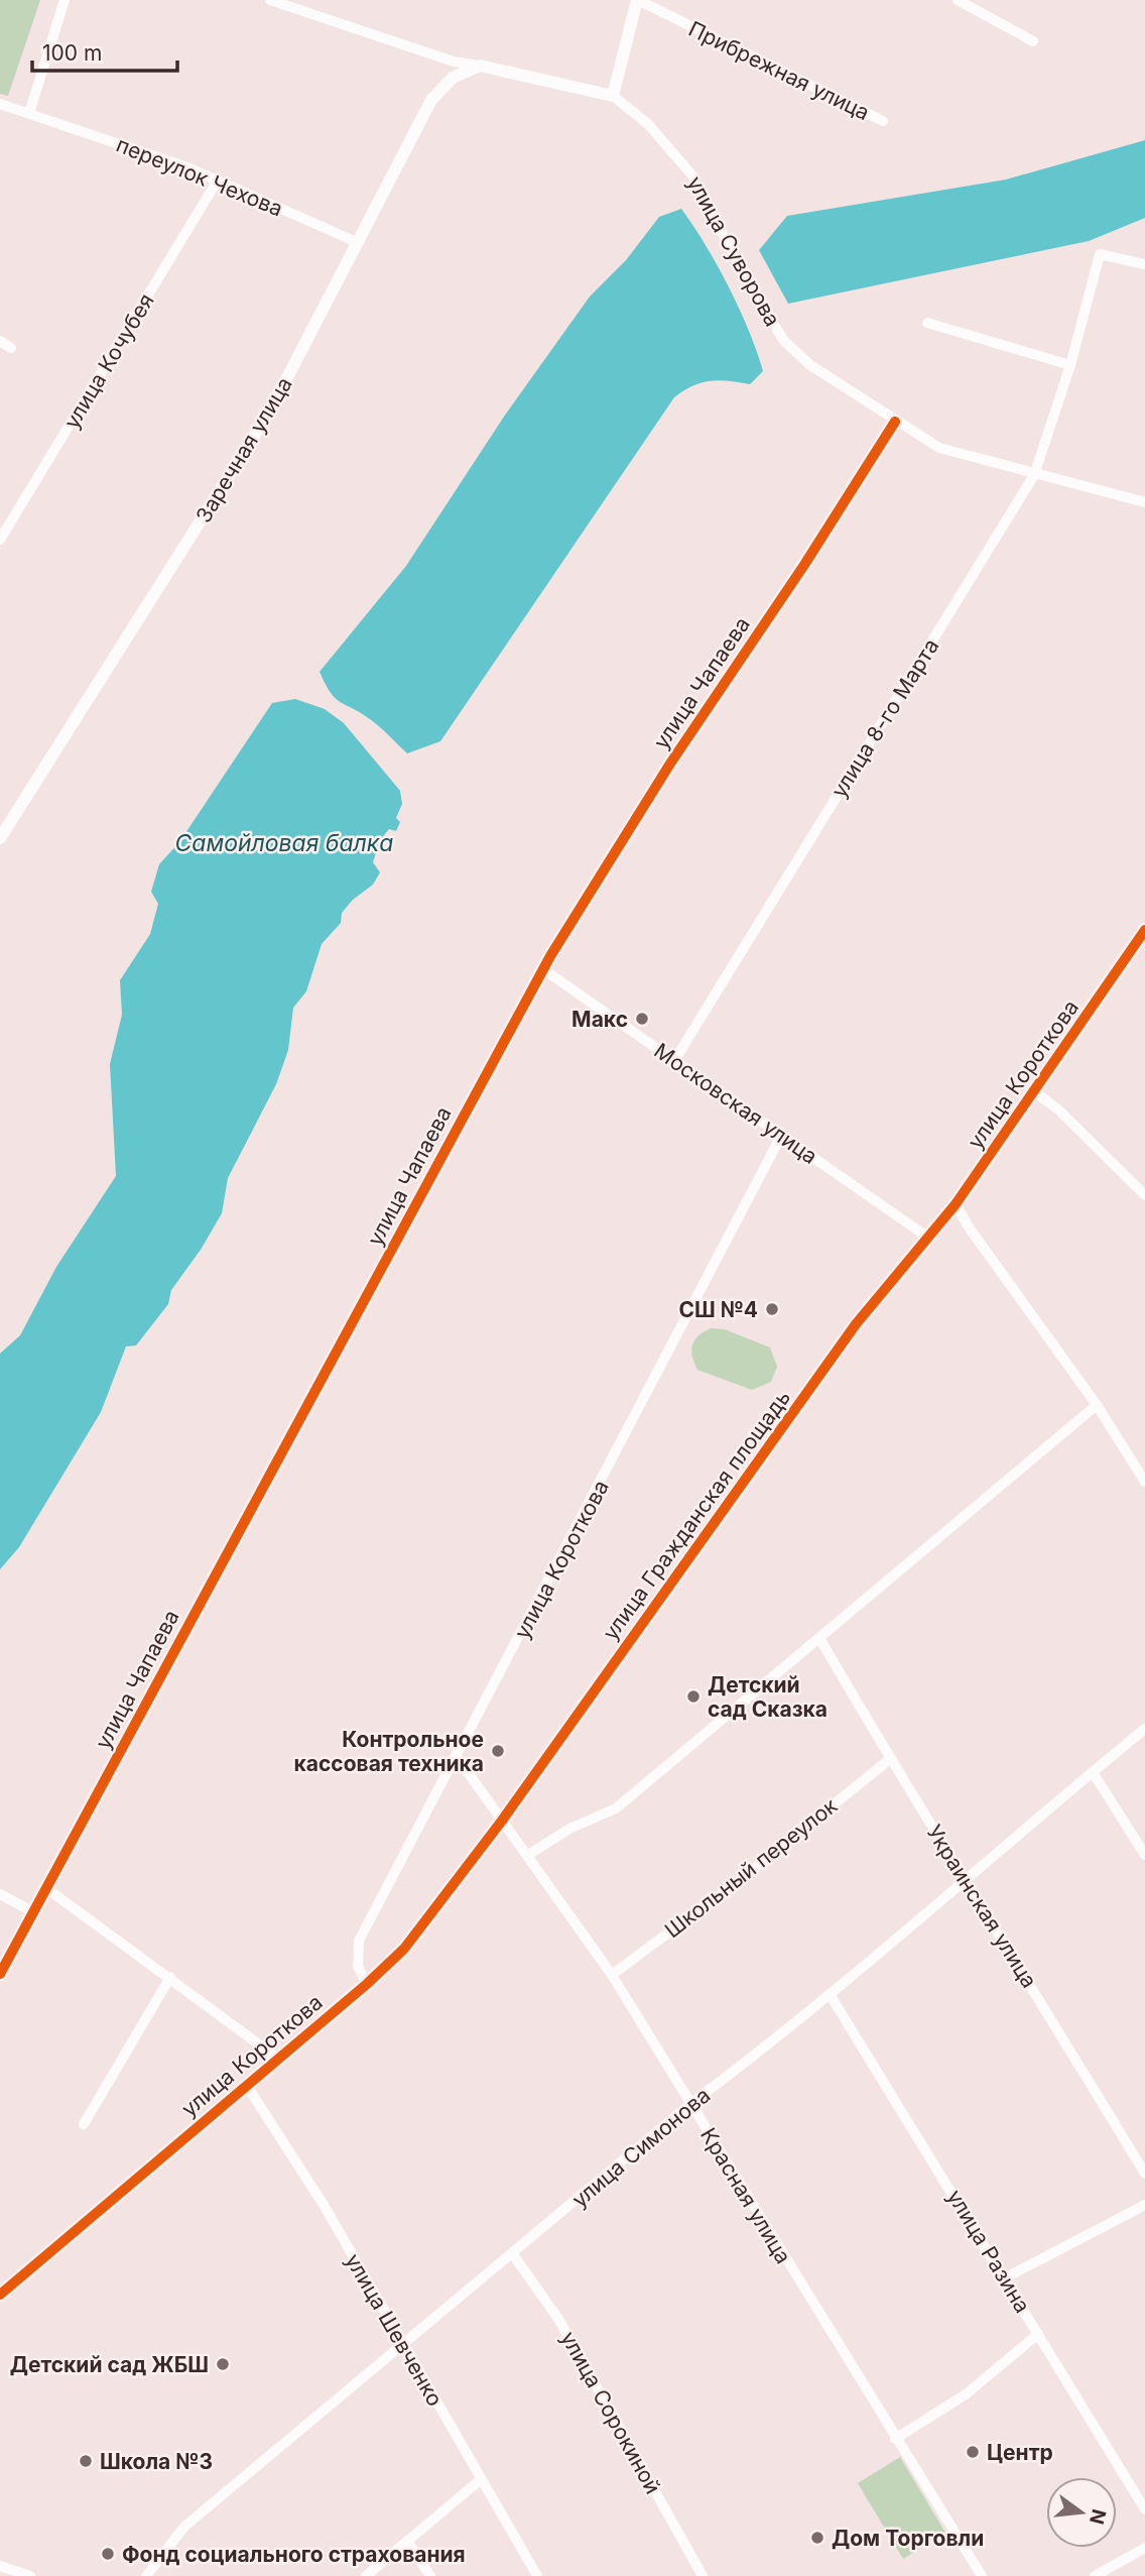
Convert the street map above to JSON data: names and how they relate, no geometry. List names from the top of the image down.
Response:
{
  "streets": {
    "main road": ["улица Суворова", "Заречная улица"],
    "street": [
      "Прибрежная улица",
      "переулок Чехова",
      "улица Кочубея",
      "улица Чапаева",
      "улица 8-го Марта",
      "улица Короткова",
      "Московская улица",
      "улица Гражданская площадь",
      "Школьный переулок",
      "Украинская улица",
      "улица Симонова",
      "Красная улица",
      "улица Разина",
      "улица Шевченко",
      "улица Сорокиной"
    ]
  },
  "crossings": [
    ["переулок Чехова", "улица Кочубея"],
    ["переулок Чехова", "Заречная улица"],
    ["улица Суворова", "Заречная улица"],
    ["улица Суворова", "улица Чапаева"],
    ["улица Суворова", "улица 8-го Марта"],
    ["улица Чапаева", "Московская улица"],
    ["улица 8-го Марта", "Московская улица"],
    ["улица Короткова", "Московская улица"],
    ["улица Короткова", "улица Гражданская площадь"],
    ["улица Короткова", "Красная улица"],
    ["улица Короткова", "улица Шевченко"],
    ["Московская улица", "улица Гражданская площадь"],
    ["улица Гражданская площадь", "Красная улица"],
    ["Школьный переулок", "Украинская улица"],
    ["Школьный переулок", "Красная улица"],
    ["Украинская улица", "улица Симонова"],
    ["улица Симонова", "Красная улица"],
    ["улица Симонова", "улица Разина"],
    ["улица Симонова", "улица Шевченко"],
    ["улица Симонова", "улица Сорокиной"]
  ],
  "water": ["Самойловая балка"],
  "places": [
    "Макс",
    "СШ №4",
    "Детский сад Сказка",
    "Контрольное кассовая техника",
    "Детский сад ЖБШ",
    "Центр",
    "Школа №3",
    "Дом Торговли",
    "Фонд социального страхования"
  ],
  "scale_bar": "100 m",
  "north": "right"
}
